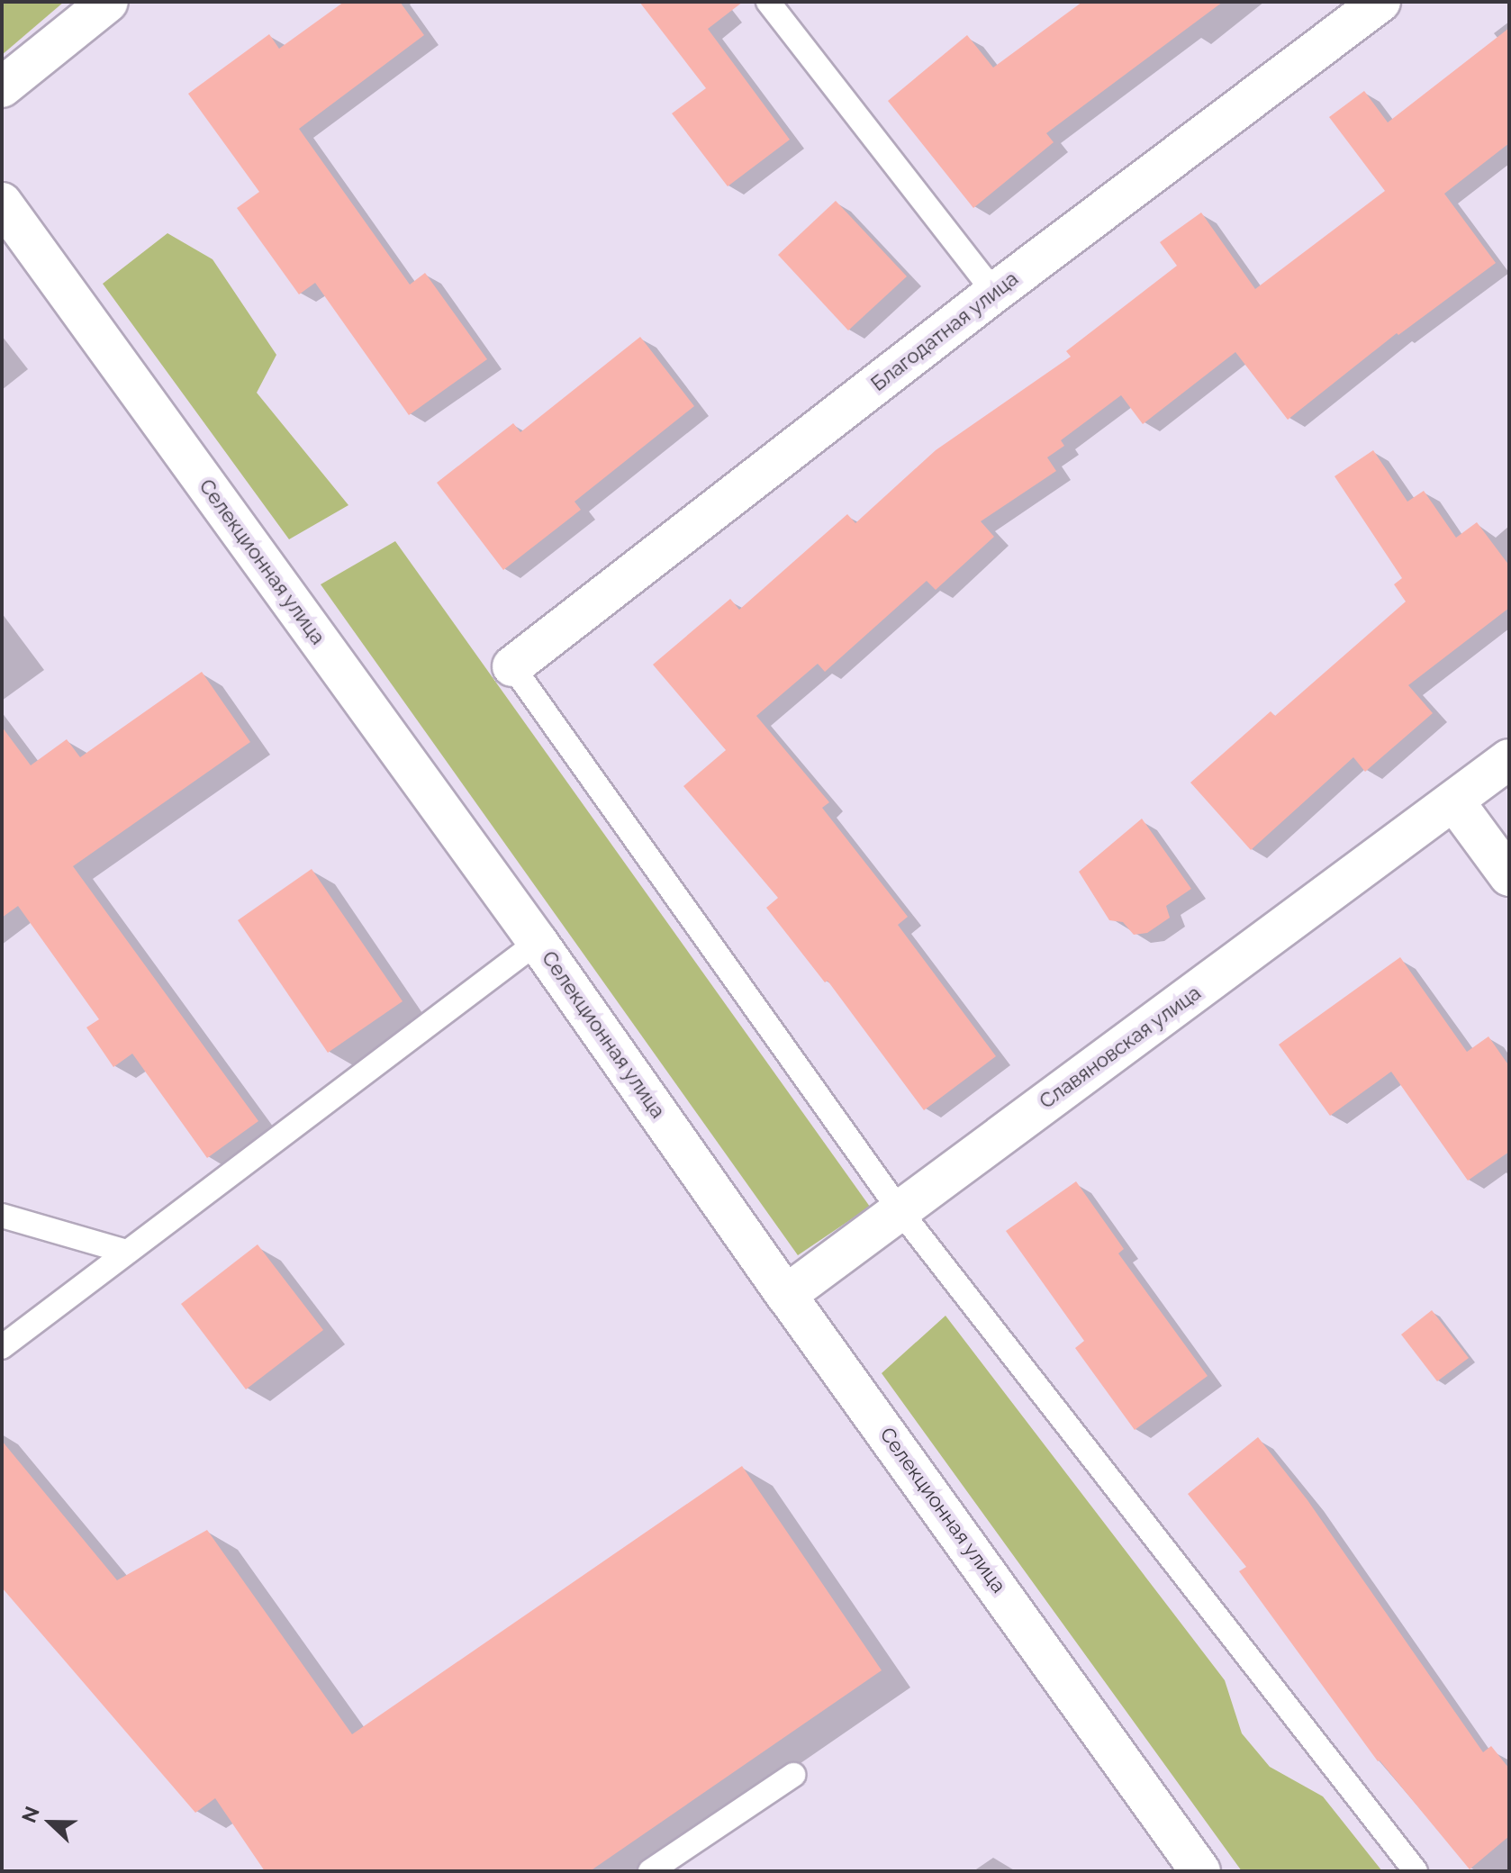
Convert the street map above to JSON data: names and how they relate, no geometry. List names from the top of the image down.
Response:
{
  "streets": {
    "street": ["Благодатная улица", "Селекционная улица", "Славяновская улица"]
  },
  "crossings": [
    ["Селекционная улица", "Славяновская улица"]
  ],
  "north": "left"
}
